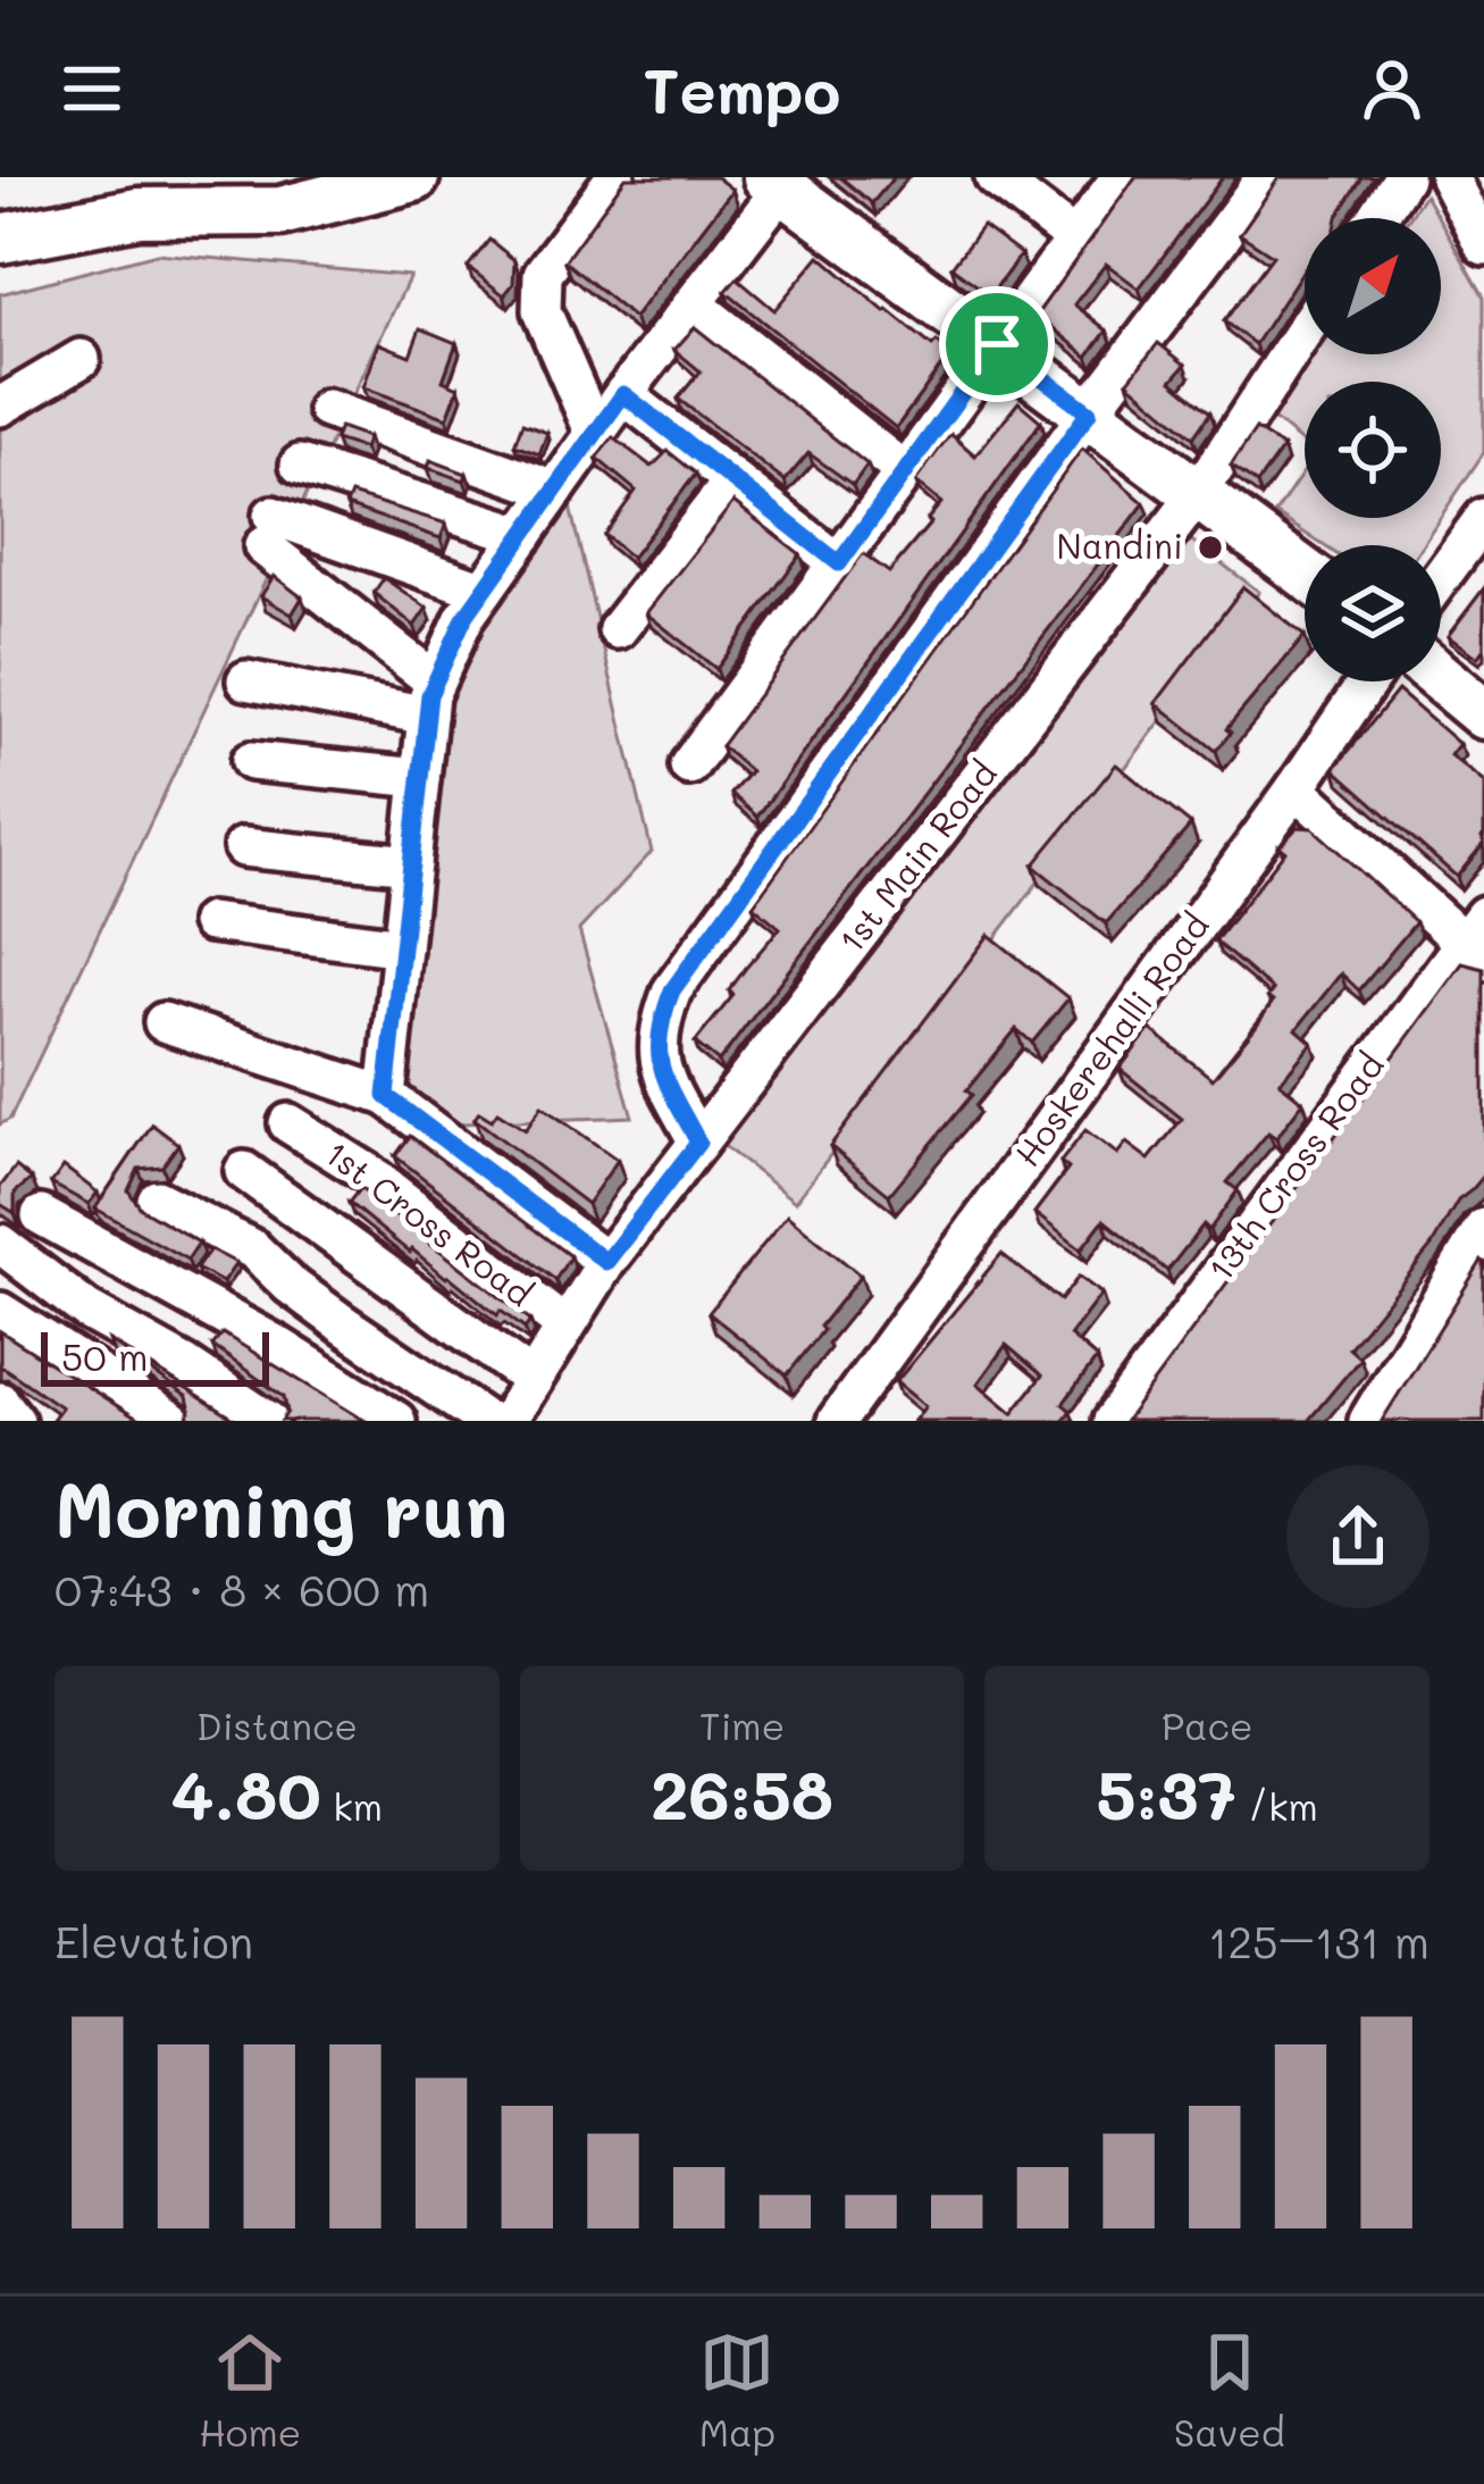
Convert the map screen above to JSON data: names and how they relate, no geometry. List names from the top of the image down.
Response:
{
  "streets": {
    "street": [
      "1st Main Road",
      "Hoskerehalli Road",
      "13th Cross Road",
      "1st Cross Road"
    ]
  },
  "crossings": [
    ["1st Main Road", "1st Cross Road"]
  ],
  "places": ["Nandini"],
  "scale_bar": "50 m",
  "north": "top right",
  "page": {
    "header": "Tempo",
    "scale": "50 m",
    "heading": ["Morning run", "07:43 · 8 × 600 m"],
    "stats": [
      ["Distance", "4.80 km"],
      ["Time", "26:58"],
      ["Pace", "5:37 /km"]
    ],
    "chart": ["Elevation", "125–131 m"],
    "tabs": ["Home", "Map", "Saved"]
  }
}
